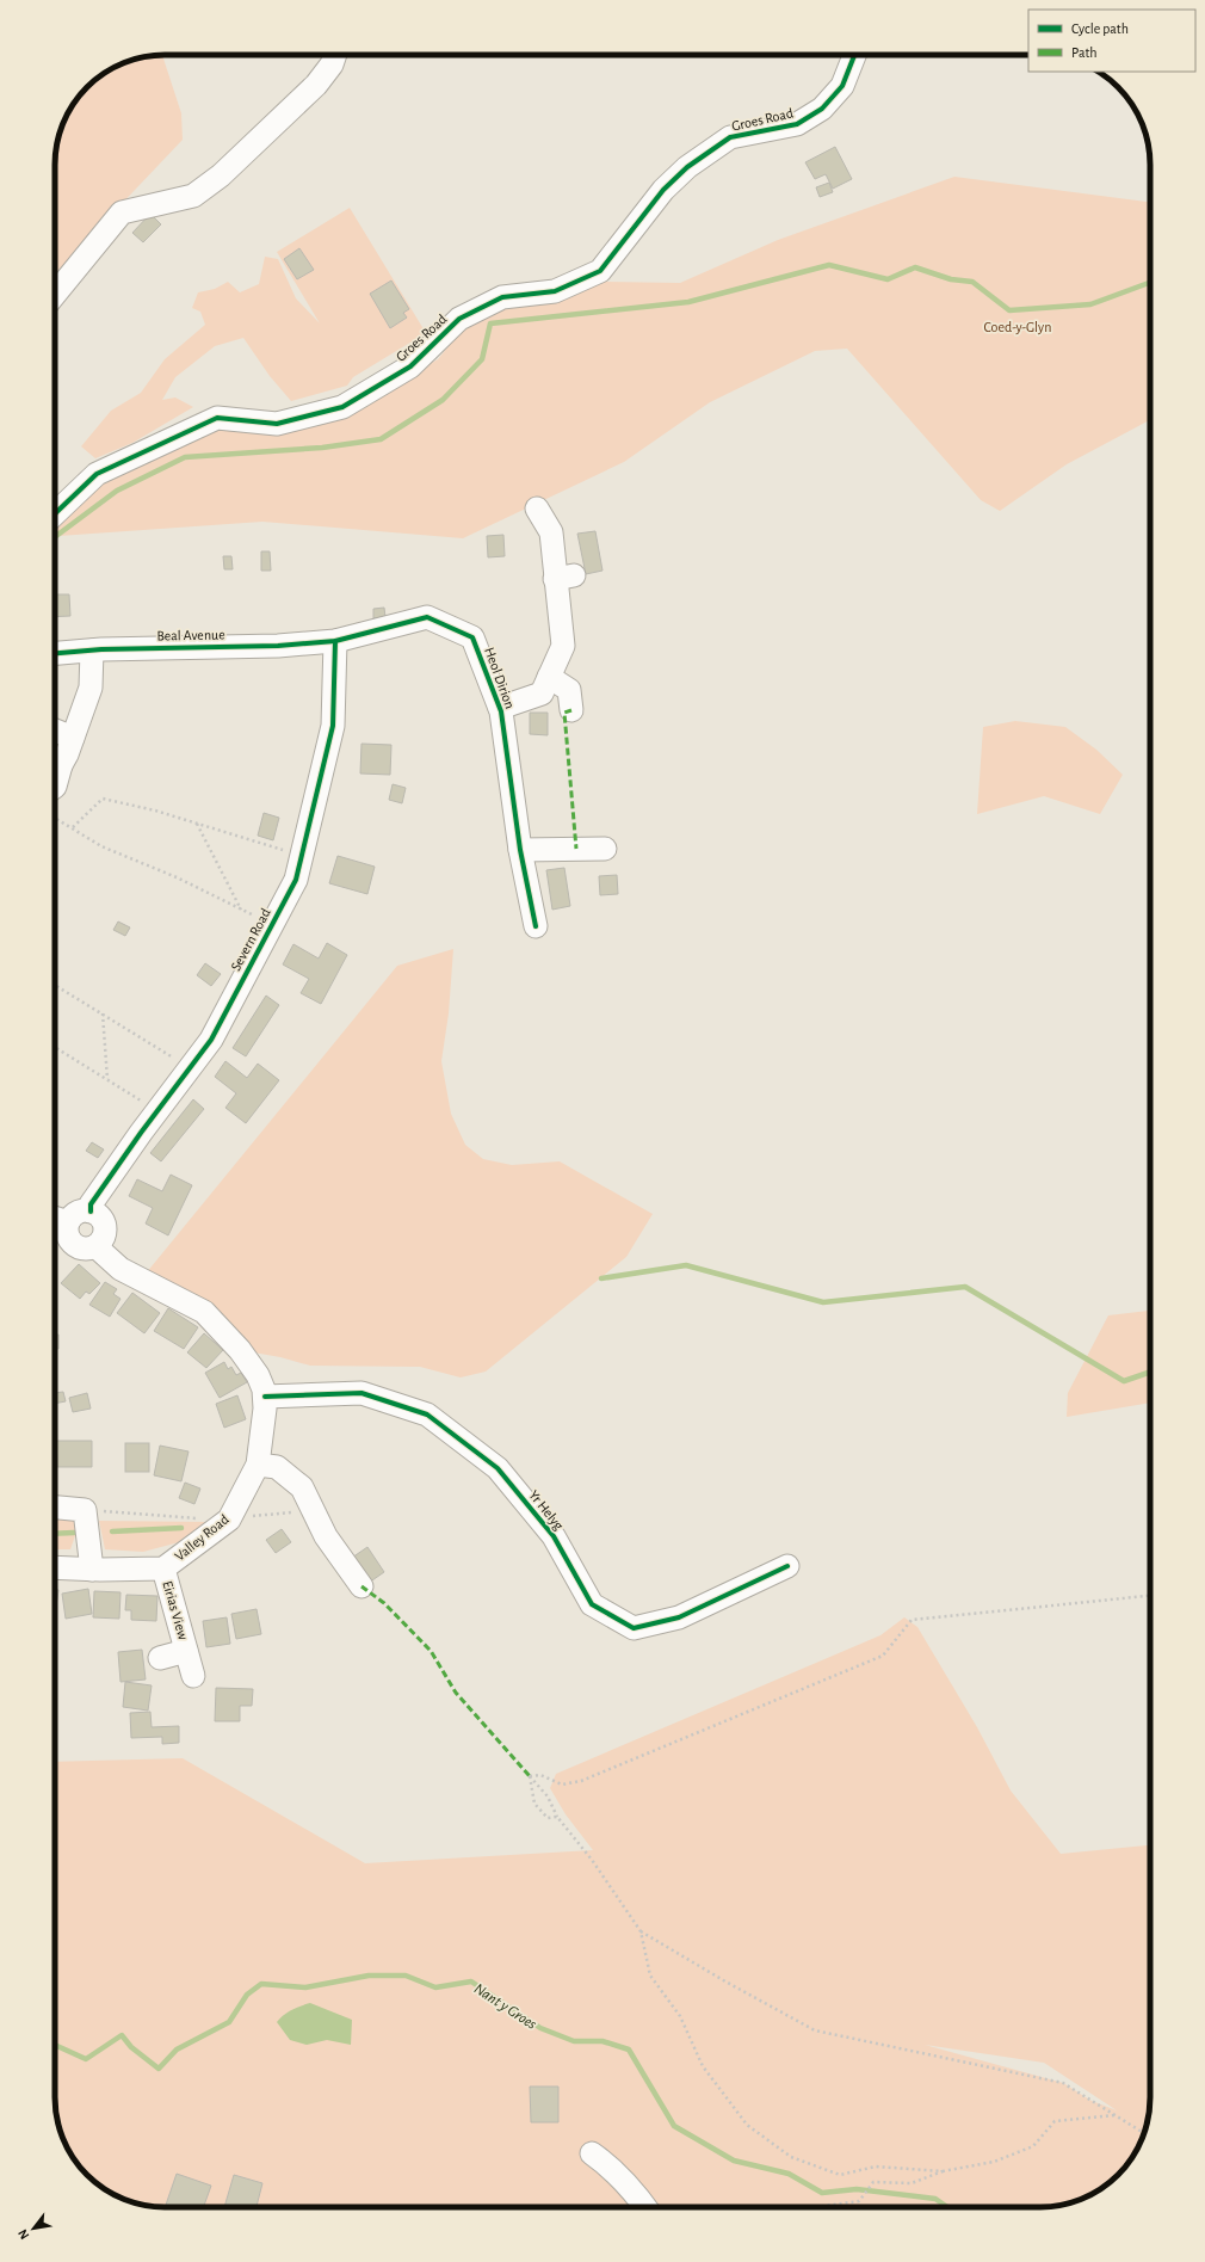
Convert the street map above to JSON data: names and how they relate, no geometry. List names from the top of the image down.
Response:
{
  "streets": {
    "street": [
      "Groes Road",
      "Beal Avenue",
      "Heol Dirion",
      "Severn Road",
      "Yr Helyg",
      "Valley Road",
      "Eirias View"
    ]
  },
  "crossings": [
    ["Beal Avenue", "Heol Dirion"],
    ["Beal Avenue", "Severn Road"],
    ["Heol Dirion", "Severn Road"],
    ["Severn Road", "Valley Road"],
    ["Yr Helyg", "Valley Road"],
    ["Valley Road", "Eirias View"]
  ],
  "water": ["Nant y Groes"],
  "parks": ["Coed-y-Glyn"],
  "legend": ["Cycle path", "Path"],
  "north": "bottom left"
}
